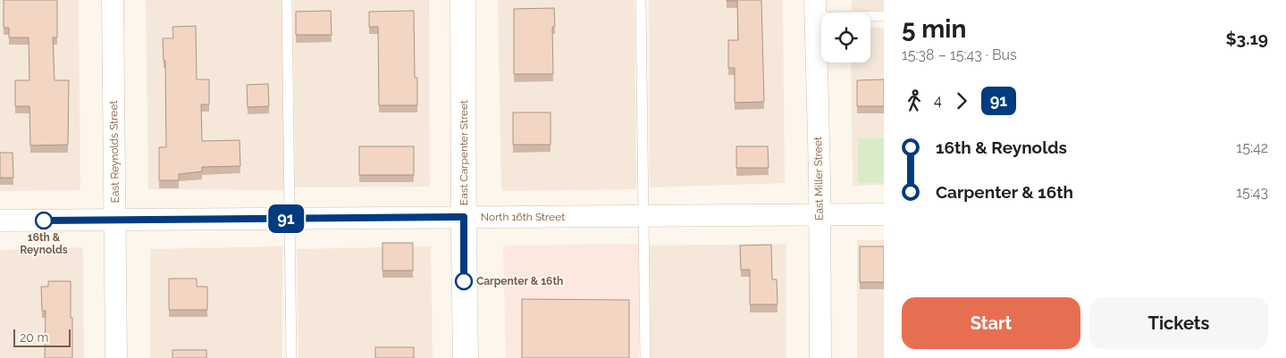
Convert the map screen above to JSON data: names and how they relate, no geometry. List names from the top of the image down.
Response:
{
  "streets": {
    "street": [
      "East Reynolds Street",
      "East Carpenter Street",
      "East Miller Street",
      "North 16th Street"
    ]
  },
  "crossings": [
    ["East Reynolds Street", "North 16th Street"],
    ["East Carpenter Street", "North 16th Street"],
    ["East Miller Street", "North 16th Street"]
  ],
  "places": ["16th & Reynolds", "Carpenter & 16th"],
  "lines": ["bus line 91"],
  "scale_bar": "20 m",
  "page": {
    "on_map": "91",
    "heading": ["5 min", "15:38 – 15:43 · Bus", "$3.19"],
    "legs": ["4", "91"],
    "list": [
      {
        "name": "16th & Reynolds",
        "value": "15:42"
      },
      {
        "name": "Carpenter & 16th",
        "value": "15:43"
      }
    ],
    "buttons": ["Start", "Tickets"],
    "scale": "20 m"
  }
}
